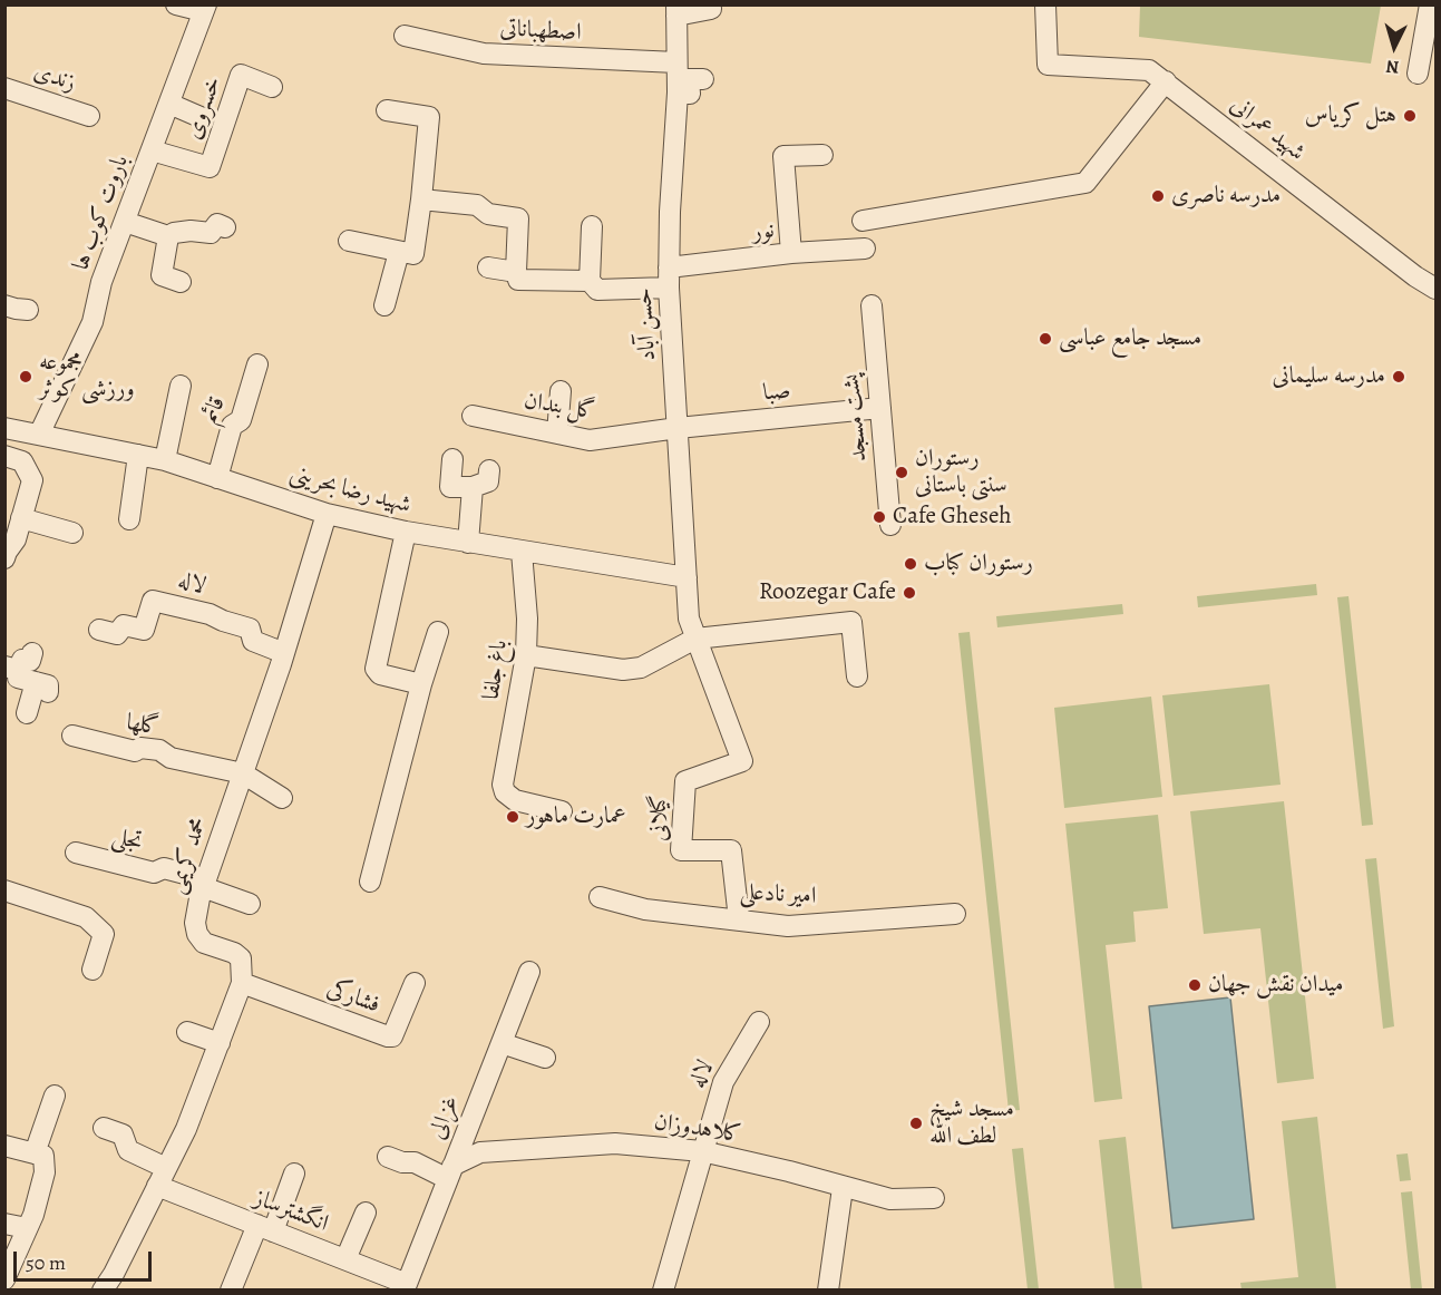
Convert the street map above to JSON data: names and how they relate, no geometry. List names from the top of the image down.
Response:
{
  "streets": {
    "street": [
      "اصطهباناتی",
      "زندی",
      "خسروی",
      "شهید عمرانی",
      "باروت کوب ها",
      "نور",
      "حسن آباد",
      "صبا",
      "گل بندان",
      "قائم",
      "پشت مسجد",
      "شهید رضا بحرینی",
      "لاله",
      "باغ جلفا",
      "گلها",
      "گیلانی",
      "تجلی",
      "محمد کریمی",
      "امیر نادعلی",
      "فشارکی",
      "غزالی",
      "کلاهدوزان",
      "انگشترساز"
    ]
  },
  "crossings": [
    ["اصطهباناتی", "حسن آباد"],
    ["خسروی", "باروت کوب ها"],
    ["باروت کوب ها", "شهید رضا بحرینی"],
    ["نور", "حسن آباد"],
    ["حسن آباد", "صبا"],
    ["حسن آباد", "گل بندان"],
    ["حسن آباد", "شهید رضا بحرینی"],
    ["حسن آباد", "گیلانی"],
    ["صبا", "گل بندان"],
    ["صبا", "پشت مسجد"],
    ["قائم", "شهید رضا بحرینی"],
    ["شهید رضا بحرینی", "باغ جلفا"],
    ["شهید رضا بحرینی", "محمد کریمی"],
    ["لاله", "محمد کریمی"],
    ["لاله", "کلاهدوزان"],
    ["گلها", "محمد کریمی"],
    ["گیلانی", "امیر نادعلی"],
    ["تجلی", "محمد کریمی"],
    ["محمد کریمی", "فشارکی"],
    ["غزالی", "کلاهدوزان"],
    ["غزالی", "انگشترساز"]
  ],
  "places": [
    "هتل کریاس",
    "مدرسه ناصری",
    "مسجد جامع عباسی",
    "مجموعه ورزشی کوثر",
    "مدرسه سلیمانی",
    "رستوران سنتی باستانی",
    "Cafe Gheseh",
    "رستوران کباب",
    "Roozegar Cafe",
    "عمارت ماهور",
    "میدان نقش جهان",
    "مسجد شیخ لطف الله"
  ],
  "scale_bar": "50 m",
  "north": "bottom"
}
